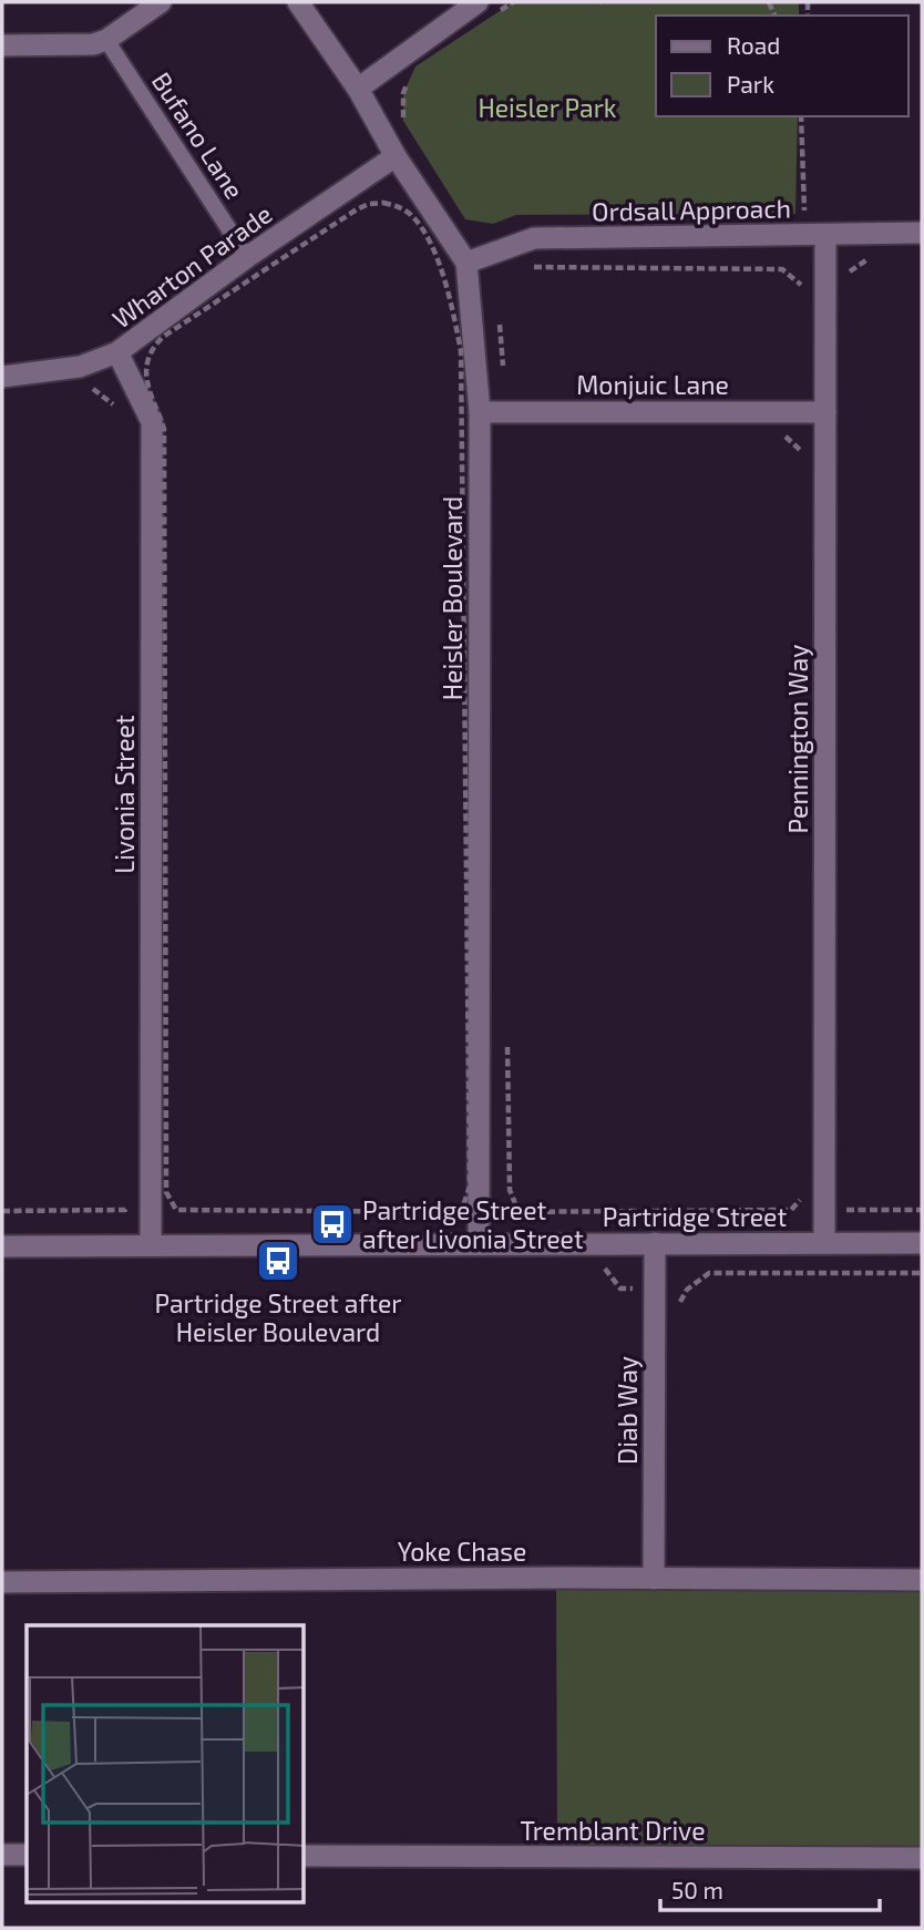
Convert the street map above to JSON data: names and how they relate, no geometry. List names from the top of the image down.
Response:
{
  "streets": {
    "street": [
      "Ordsall Approach",
      "Wharton Parade",
      "Monjuic Lane",
      "Heisler Boulevard",
      "Pennington Way",
      "Livonia Street",
      "Partridge Street",
      "Diab Way",
      "Yoke Chase",
      "Tremblant Drive"
    ],
    "lane": ["Bufano Lane"]
  },
  "crossings": [
    ["Bufano Lane", "Wharton Parade"],
    ["Ordsall Approach", "Heisler Boulevard"],
    ["Ordsall Approach", "Pennington Way"],
    ["Wharton Parade", "Heisler Boulevard"],
    ["Wharton Parade", "Livonia Street"],
    ["Monjuic Lane", "Heisler Boulevard"],
    ["Monjuic Lane", "Pennington Way"],
    ["Heisler Boulevard", "Partridge Street"],
    ["Pennington Way", "Partridge Street"],
    ["Livonia Street", "Partridge Street"],
    ["Partridge Street", "Diab Way"],
    ["Diab Way", "Yoke Chase"]
  ],
  "parks": ["Heisler Park"],
  "places": {
    "bus stop": ["Partridge Street after Livonia Street", "Partridge Street after Heisler Boulevard"]
  },
  "legend": ["Road", "Park"],
  "scale_bar": "50 m"
}
